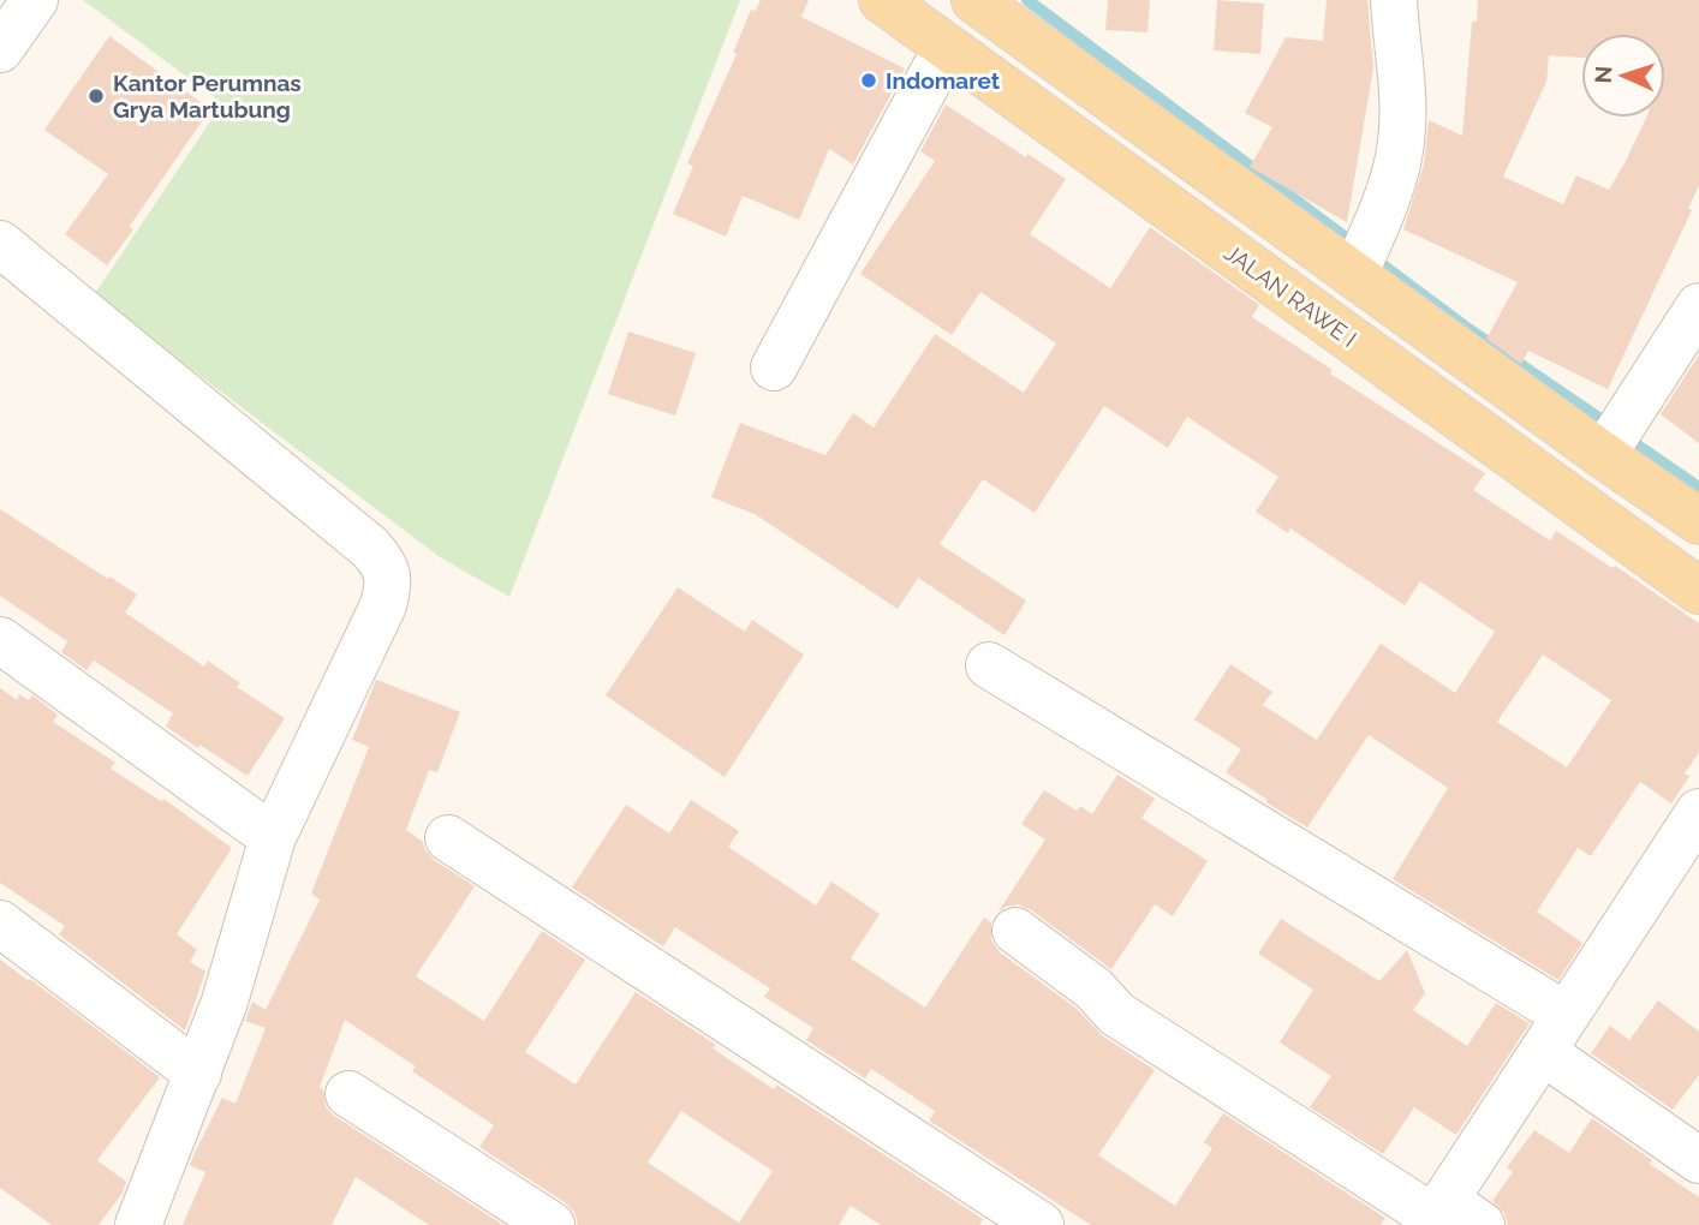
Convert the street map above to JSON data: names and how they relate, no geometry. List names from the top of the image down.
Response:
{
  "streets": {
    "main road": ["JALAN RAWE I"]
  },
  "places": ["Indomaret", "Kantor Perumnas Grya Martubung"],
  "north": "left"
}
